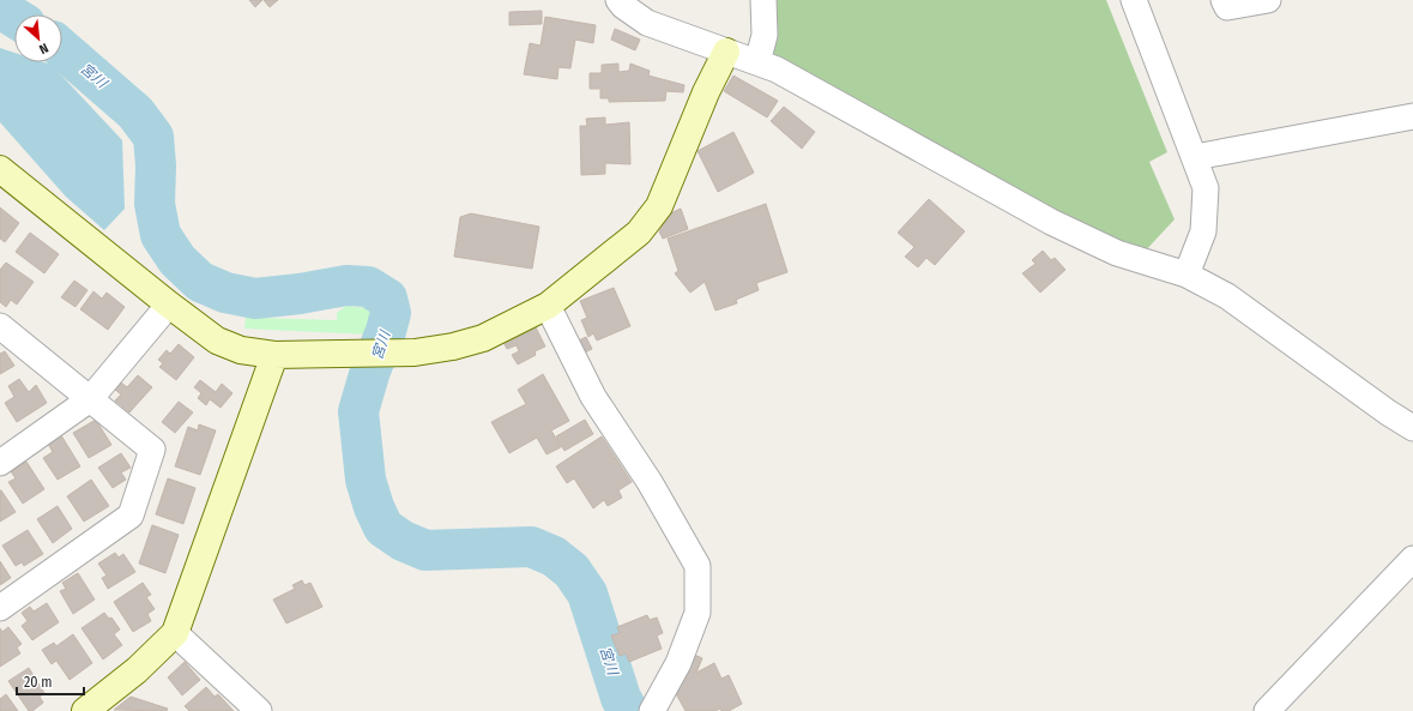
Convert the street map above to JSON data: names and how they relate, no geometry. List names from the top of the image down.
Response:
{
  "water": ["宮川"],
  "scale_bar": "20 m",
  "north": "bottom right"
}
